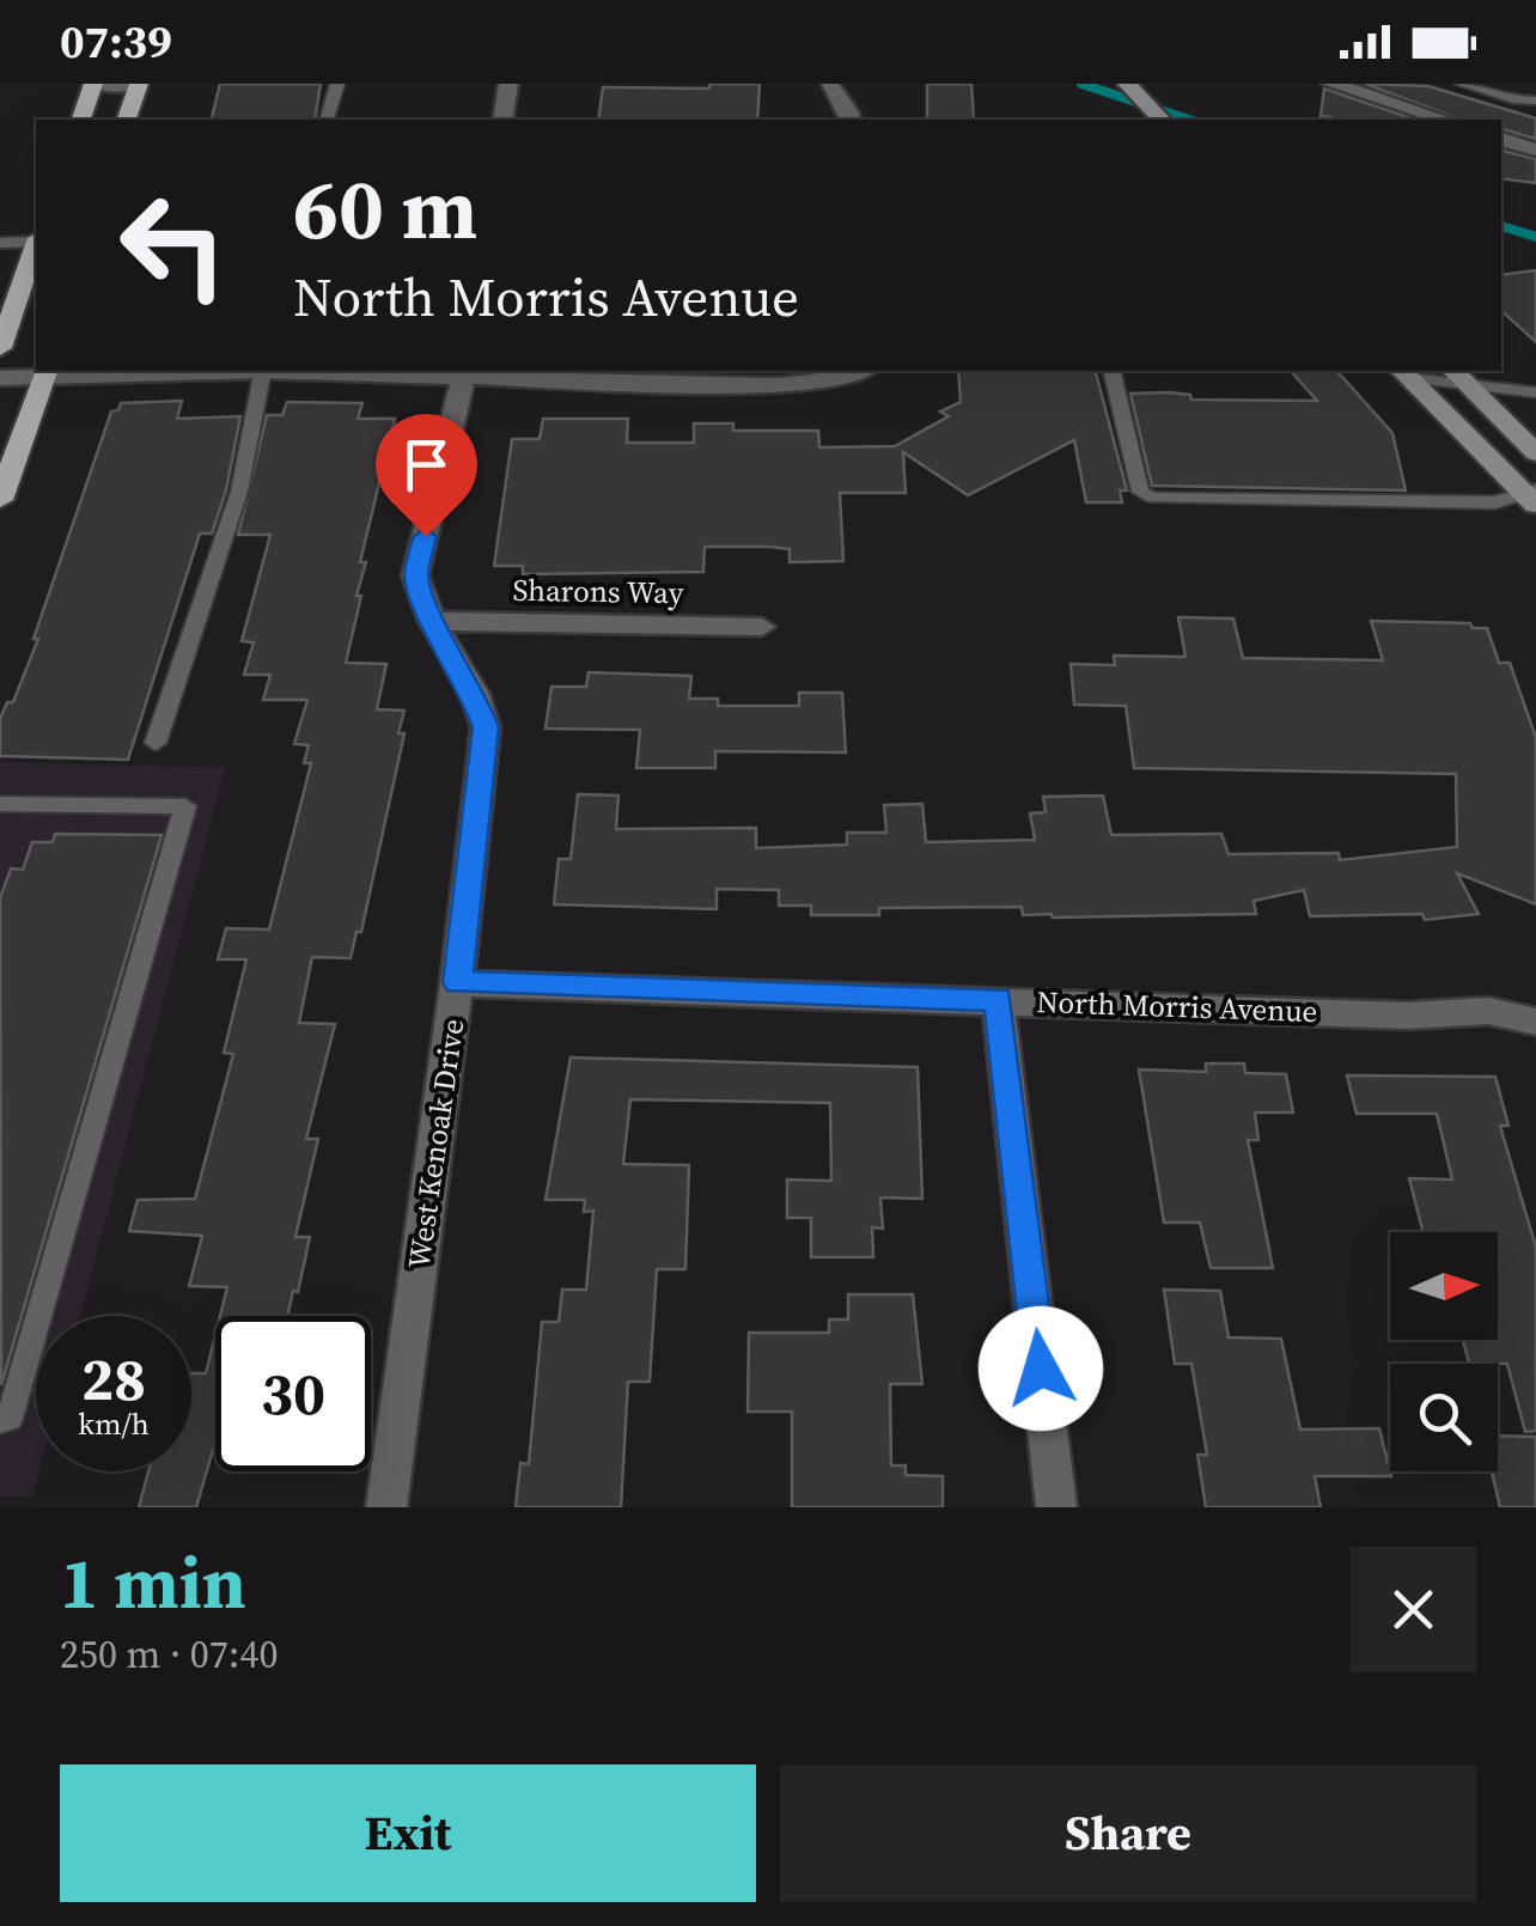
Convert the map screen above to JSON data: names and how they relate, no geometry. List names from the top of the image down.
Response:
{
  "streets": {
    "street": ["Sharons Way", "North Morris Avenue", "West Kenoak Drive"]
  },
  "crossings": [
    ["Sharons Way", "West Kenoak Drive"],
    ["North Morris Avenue", "West Kenoak Drive"]
  ],
  "north": "right",
  "page": {
    "status": "07:39",
    "turn": ["60 m", "North Morris Avenue"],
    "speed": "28 km/h",
    "limit": "30",
    "heading": ["1 min", "250 m · 07:40"],
    "buttons": ["Exit", "Share"]
  }
}
